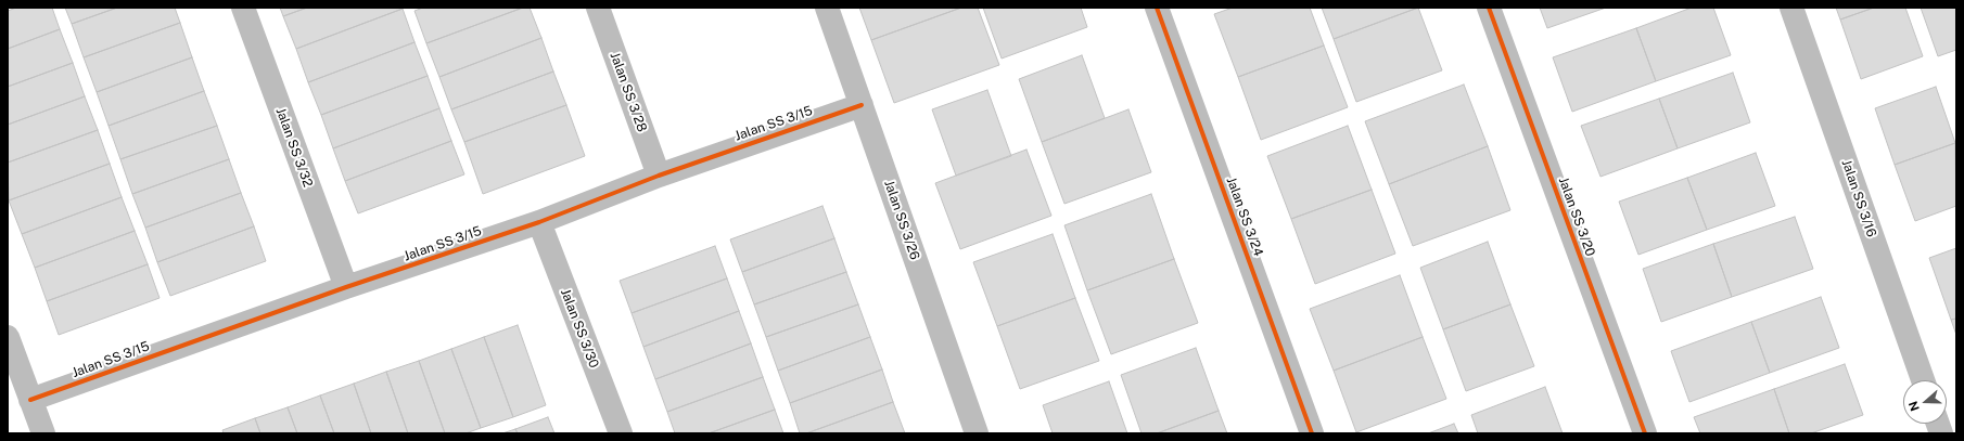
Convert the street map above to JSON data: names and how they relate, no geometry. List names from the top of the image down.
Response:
{
  "streets": {
    "street": [
      "Jalan SS 3/28",
      "Jalan SS 3/15",
      "Jalan SS 3/32",
      "Jalan SS 3/16",
      "Jalan SS 3/24",
      "Jalan SS 3/20",
      "Jalan SS 3/26",
      "Jalan SS 3/30"
    ]
  },
  "crossings": [
    ["Jalan SS 3/28", "Jalan SS 3/15"],
    ["Jalan SS 3/15", "Jalan SS 3/32"],
    ["Jalan SS 3/15", "Jalan SS 3/26"],
    ["Jalan SS 3/15", "Jalan SS 3/30"]
  ],
  "north": "left"
}
